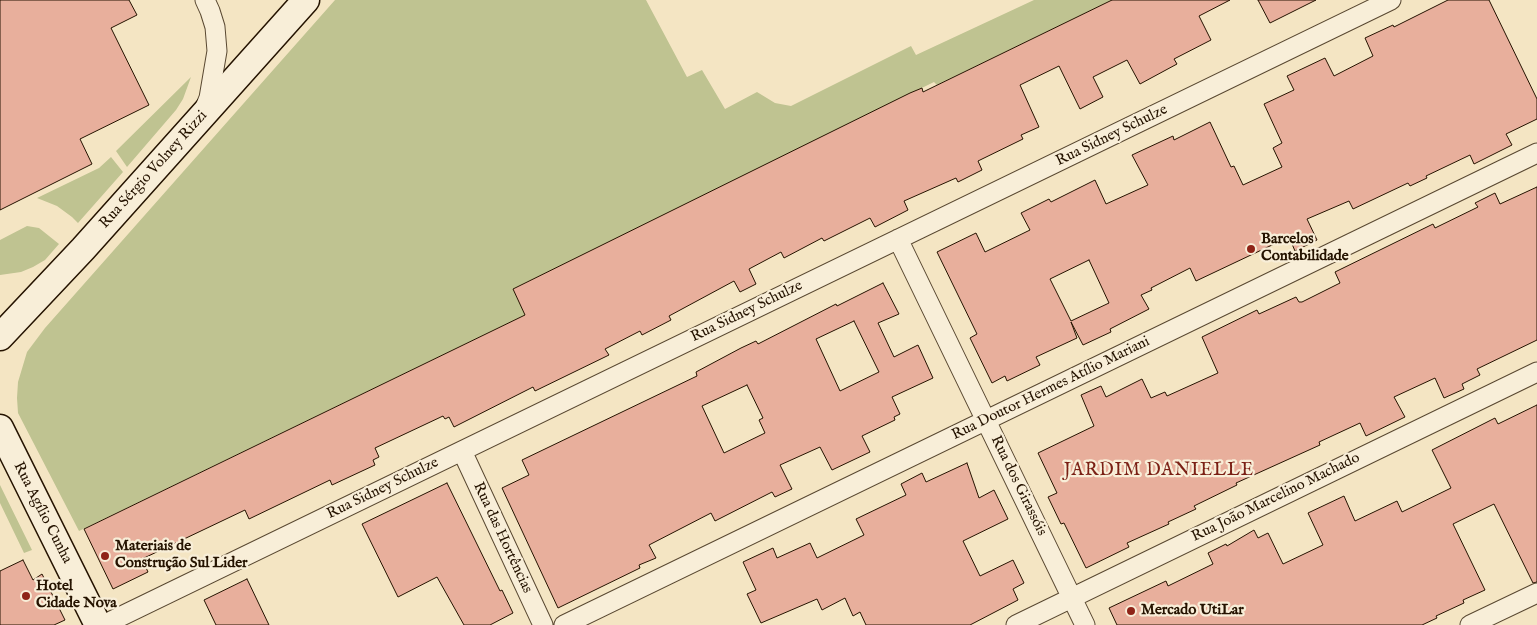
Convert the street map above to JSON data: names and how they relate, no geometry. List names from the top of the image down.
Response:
{
  "streets": {
    "main road": ["Rua Sérgio Volney Rizzi", "Rua Agílio Cunha"],
    "street": [
      "Rua Sidney Schulze",
      "Rua Doutor Hermes Atílio Mariani",
      "Rua dos Girassóis",
      "Rua João Marcelino Machado",
      "Rua das Hortências"
    ]
  },
  "crossings": [
    ["Rua Sidney Schulze", "Rua dos Girassóis"],
    ["Rua Sidney Schulze", "Rua das Hortências"],
    ["Rua Doutor Hermes Atílio Mariani", "Rua dos Girassóis"],
    ["Rua dos Girassóis", "Rua João Marcelino Machado"]
  ],
  "districts": ["JARDIM DANIELLE"],
  "places": [
    "Barcelos Contabilidade",
    "Materiais de Construção Sul Lider",
    "Hotel Cidade Nova",
    "Mercado UtiLar"
  ]
}
